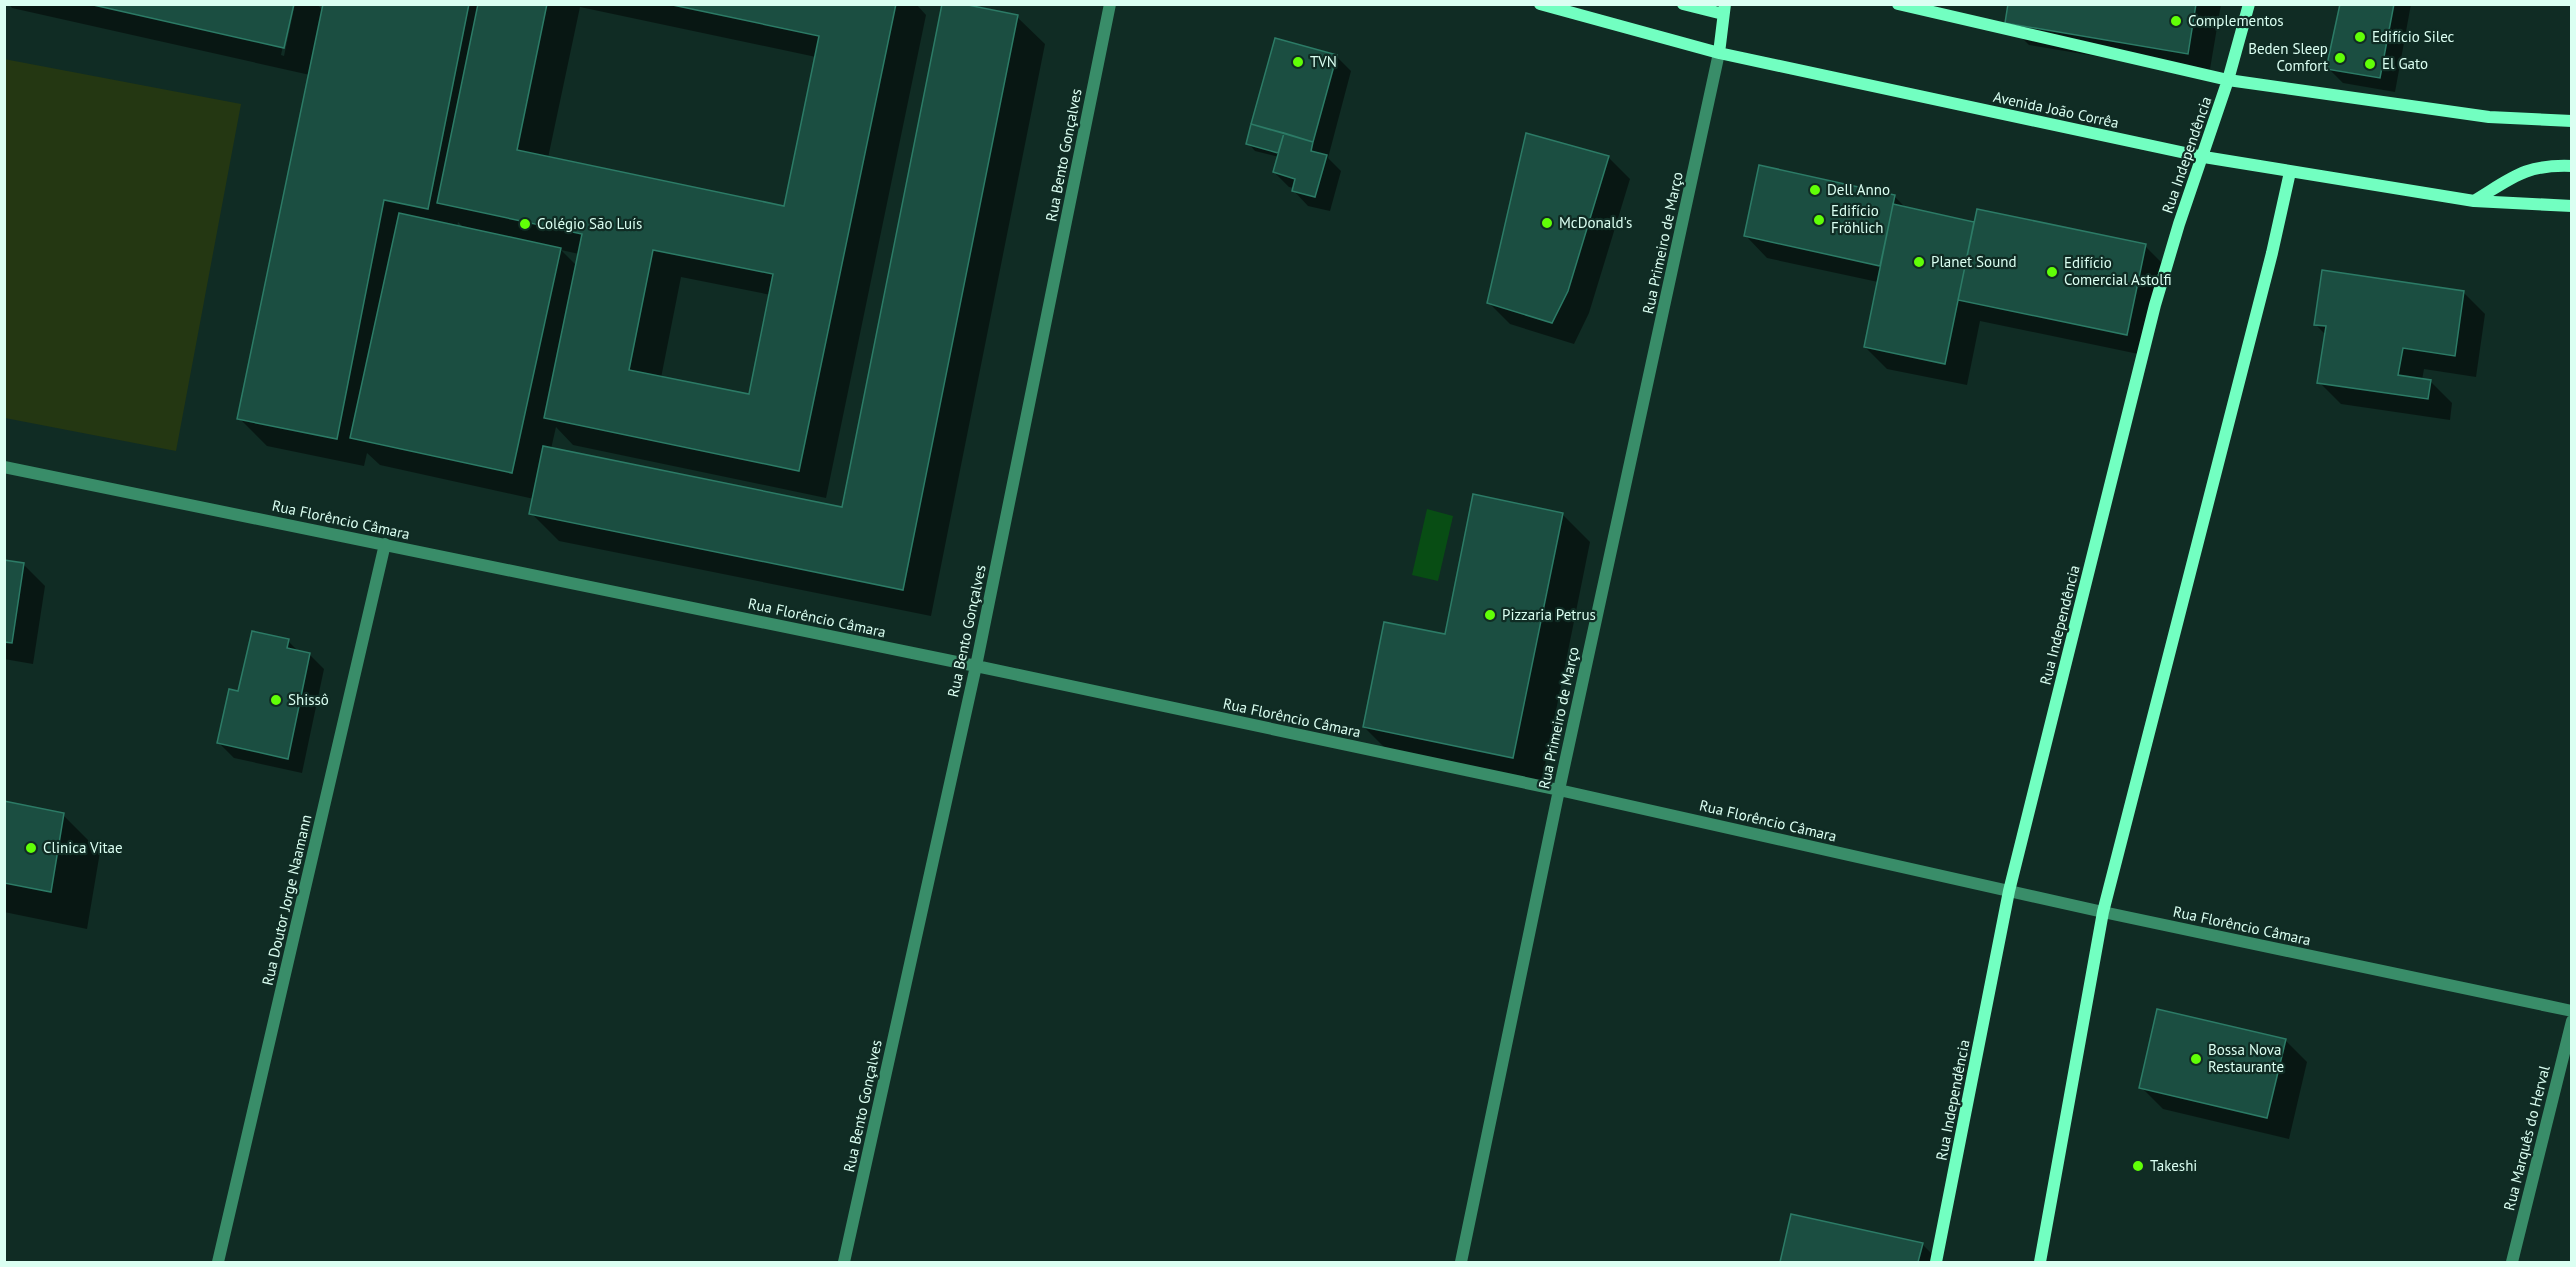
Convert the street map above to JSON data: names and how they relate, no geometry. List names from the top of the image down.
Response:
{
  "streets": {
    "street": [
      "Avenida João Corrêa",
      "Rua Bento Gonçalves",
      "Rua Independência",
      "Rua Primeiro de Março",
      "Rua Florêncio Câmara",
      "Rua Doutor Jorge Naamann",
      "Rua Marquês do Herval"
    ]
  },
  "crossings": [
    ["Avenida João Corrêa", "Rua Independência"],
    ["Avenida João Corrêa", "Rua Primeiro de Março"],
    ["Rua Bento Gonçalves", "Rua Florêncio Câmara"],
    ["Rua Independência", "Rua Florêncio Câmara"],
    ["Rua Primeiro de Março", "Rua Florêncio Câmara"],
    ["Rua Florêncio Câmara", "Rua Doutor Jorge Naamann"]
  ],
  "places": [
    "Complementos",
    "Edifício Silec",
    "Beden Sleep Comfort",
    "TVN",
    "El Gato",
    "Dell Anno",
    "Edifício Fröhlich",
    "McDonald's",
    "Colégio São Luís",
    "Planet Sound",
    "Edifício Comercial Astolfi",
    "Pizzaria Petrus",
    "Shissô",
    "Clinica Vitae",
    "Bossa Nova Restaurante",
    "Takeshi"
  ]
}
